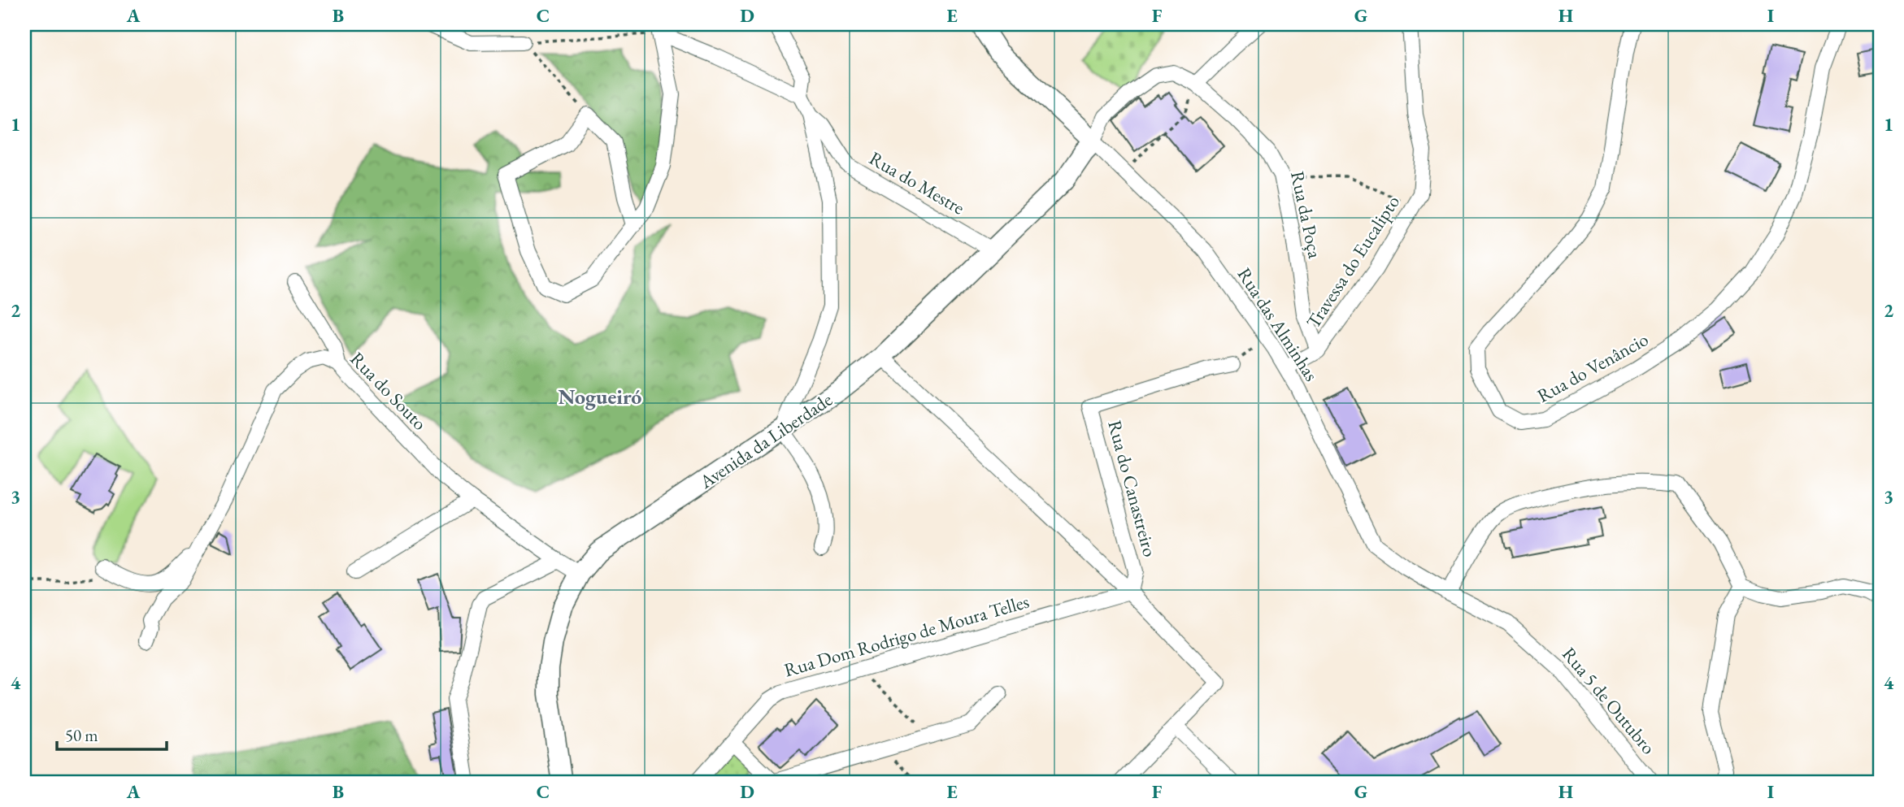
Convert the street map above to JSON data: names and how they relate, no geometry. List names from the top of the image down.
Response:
{
  "streets": {
    "street": [
      "Rua do Mestre",
      "Rua da Poça",
      "Travessa do Eucalipto",
      "Rua das Alminhas",
      "Rua do Venâncio",
      "Rua do Souto",
      "Avenida da Liberdade",
      "Rua do Canastreiro",
      "Rua Dom Rodrigo de Moura Telles",
      "Rua 5 de Outubro"
    ]
  },
  "crossings": [
    ["Rua do Mestre", "Avenida da Liberdade"],
    ["Rua da Poça", "Travessa do Eucalipto"],
    ["Rua da Poça", "Rua das Alminhas"],
    ["Rua da Poça", "Avenida da Liberdade"],
    ["Travessa do Eucalipto", "Rua das Alminhas"],
    ["Rua das Alminhas", "Avenida da Liberdade"],
    ["Rua das Alminhas", "Rua 5 de Outubro"],
    ["Rua do Souto", "Avenida da Liberdade"],
    ["Rua do Canastreiro", "Rua Dom Rodrigo de Moura Telles"]
  ],
  "districts": ["Nogueiró"],
  "scale_bar": "50 m",
  "grid": {
    "columns": [
      "A",
      "B",
      "C",
      "D",
      "E",
      "F",
      "G",
      "H",
      "I"
    ],
    "rows": [
      "1",
      "2",
      "3",
      "4"
    ]
  }
}
